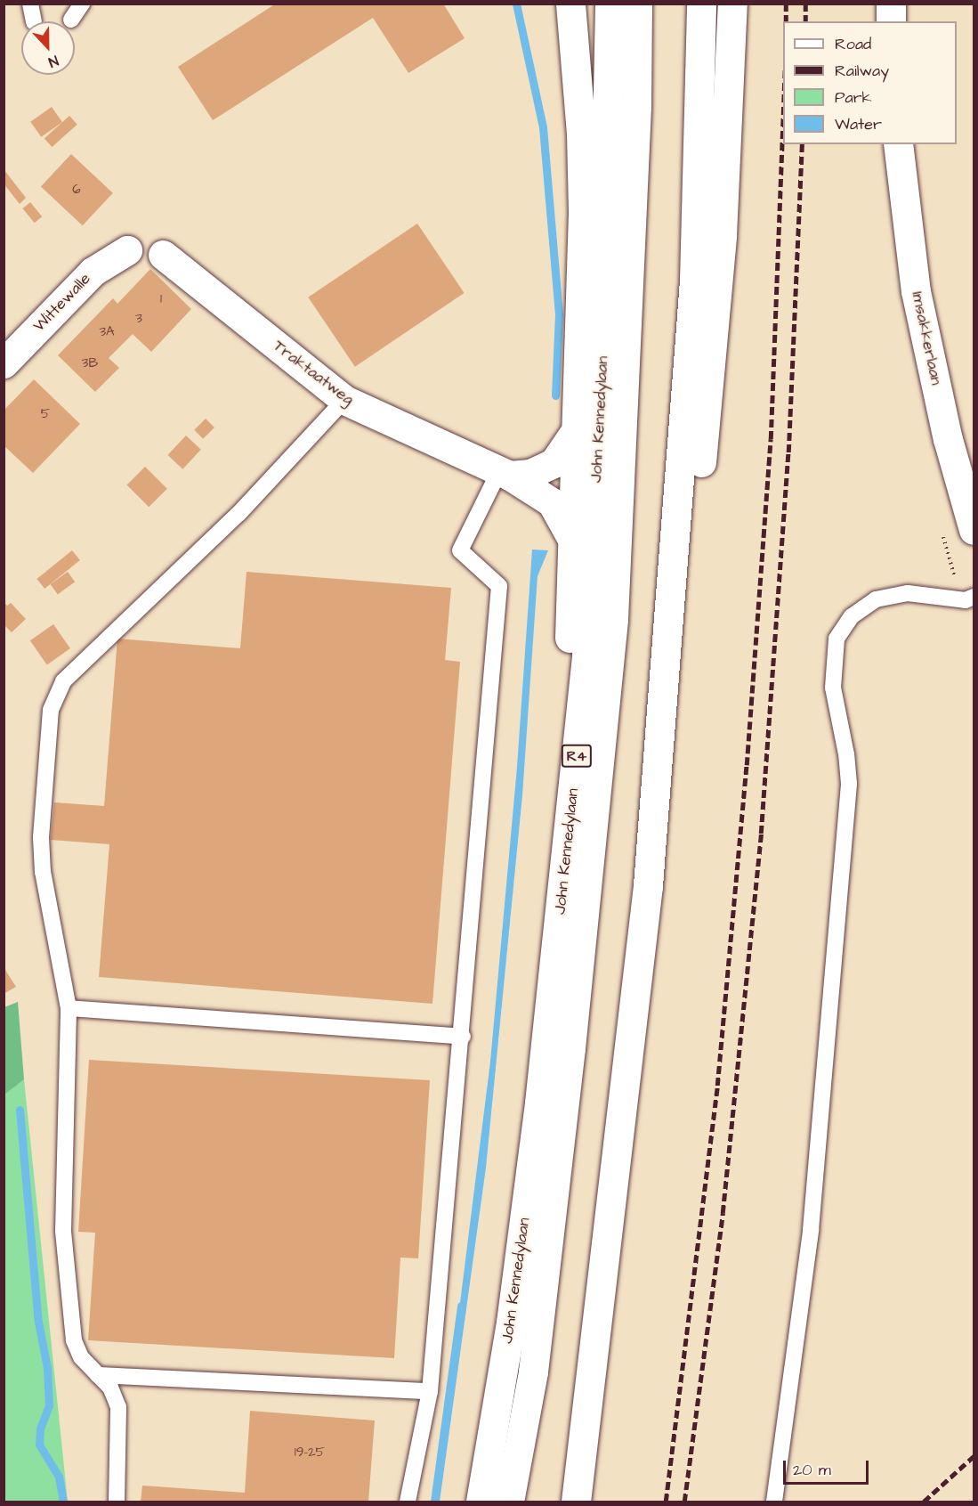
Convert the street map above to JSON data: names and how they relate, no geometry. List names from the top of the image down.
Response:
{
  "streets": {
    "main road": [
      "Wittewalle",
      "Imsakkerlaan",
      "Traktaatweg",
      "John Kennedylaan",
      "R4"
    ]
  },
  "house_numbers": [
    "6",
    "1",
    "3",
    "3A",
    "3B",
    "5",
    "19-25"
  ],
  "legend": [
    "Road",
    "Railway",
    "Park",
    "Water"
  ],
  "scale_bar": "20 m",
  "north": "bottom"
}
